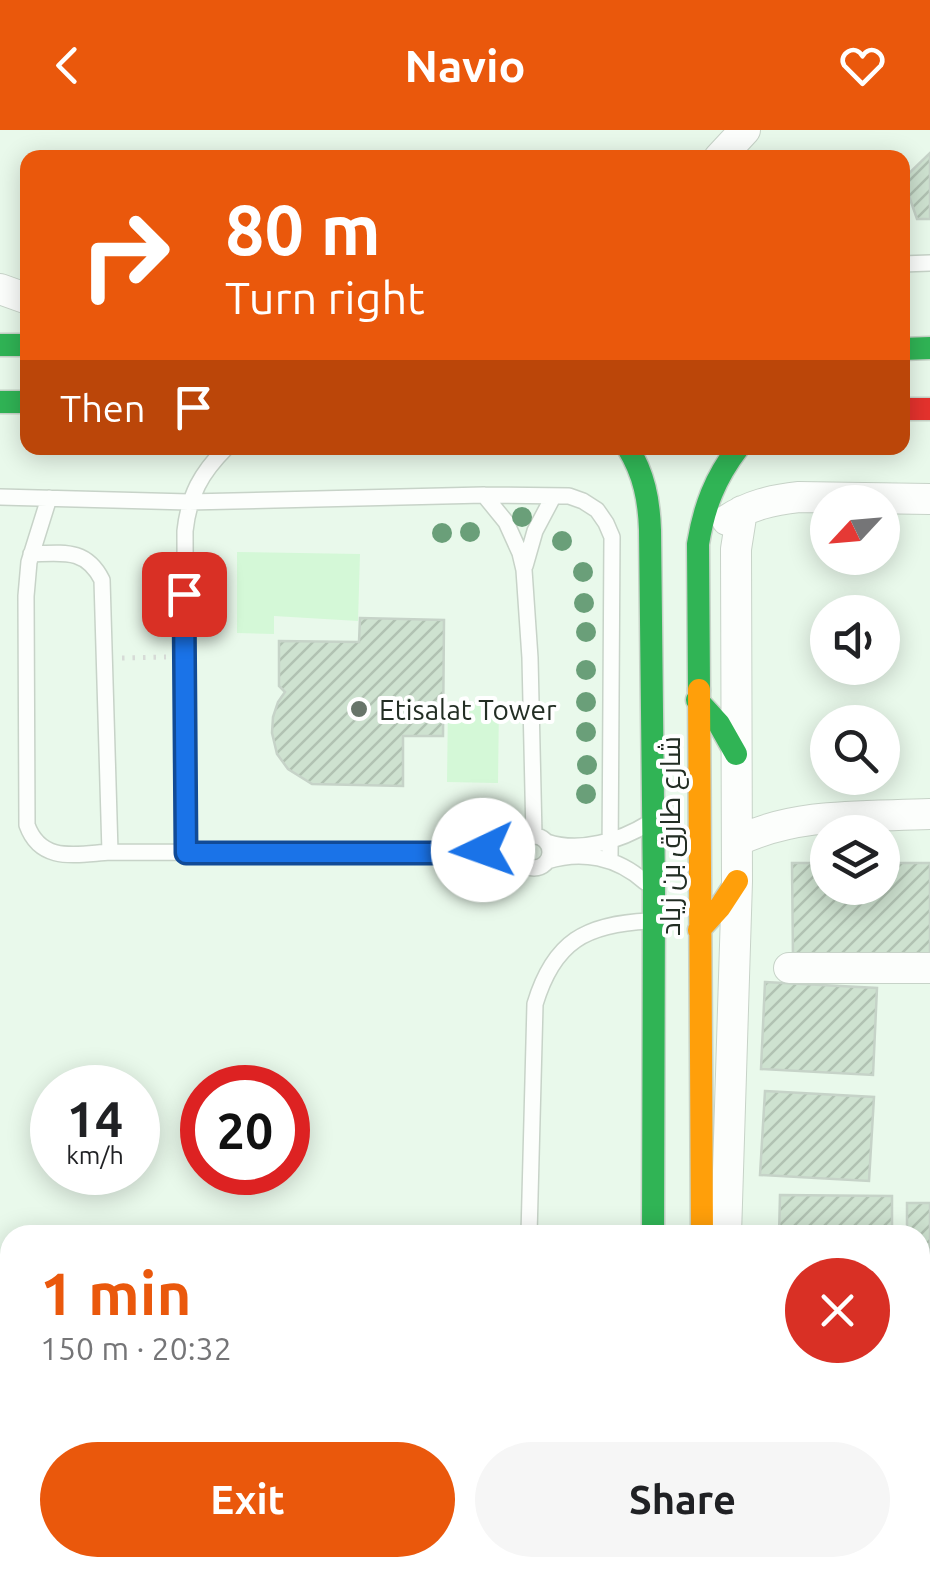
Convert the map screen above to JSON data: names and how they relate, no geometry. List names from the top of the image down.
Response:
{
  "streets": {
    "main road": ["شارع طارق بن زياد"]
  },
  "places": ["Etisalat Tower"],
  "north": "bottom left",
  "page": {
    "header": "Navio",
    "turn": ["80 m", "Turn right"],
    "then": "Then",
    "speed": "14 km/h",
    "limit": "20",
    "heading": ["1 min", "150 m · 20:32"],
    "buttons": ["Exit", "Share"]
  }
}
